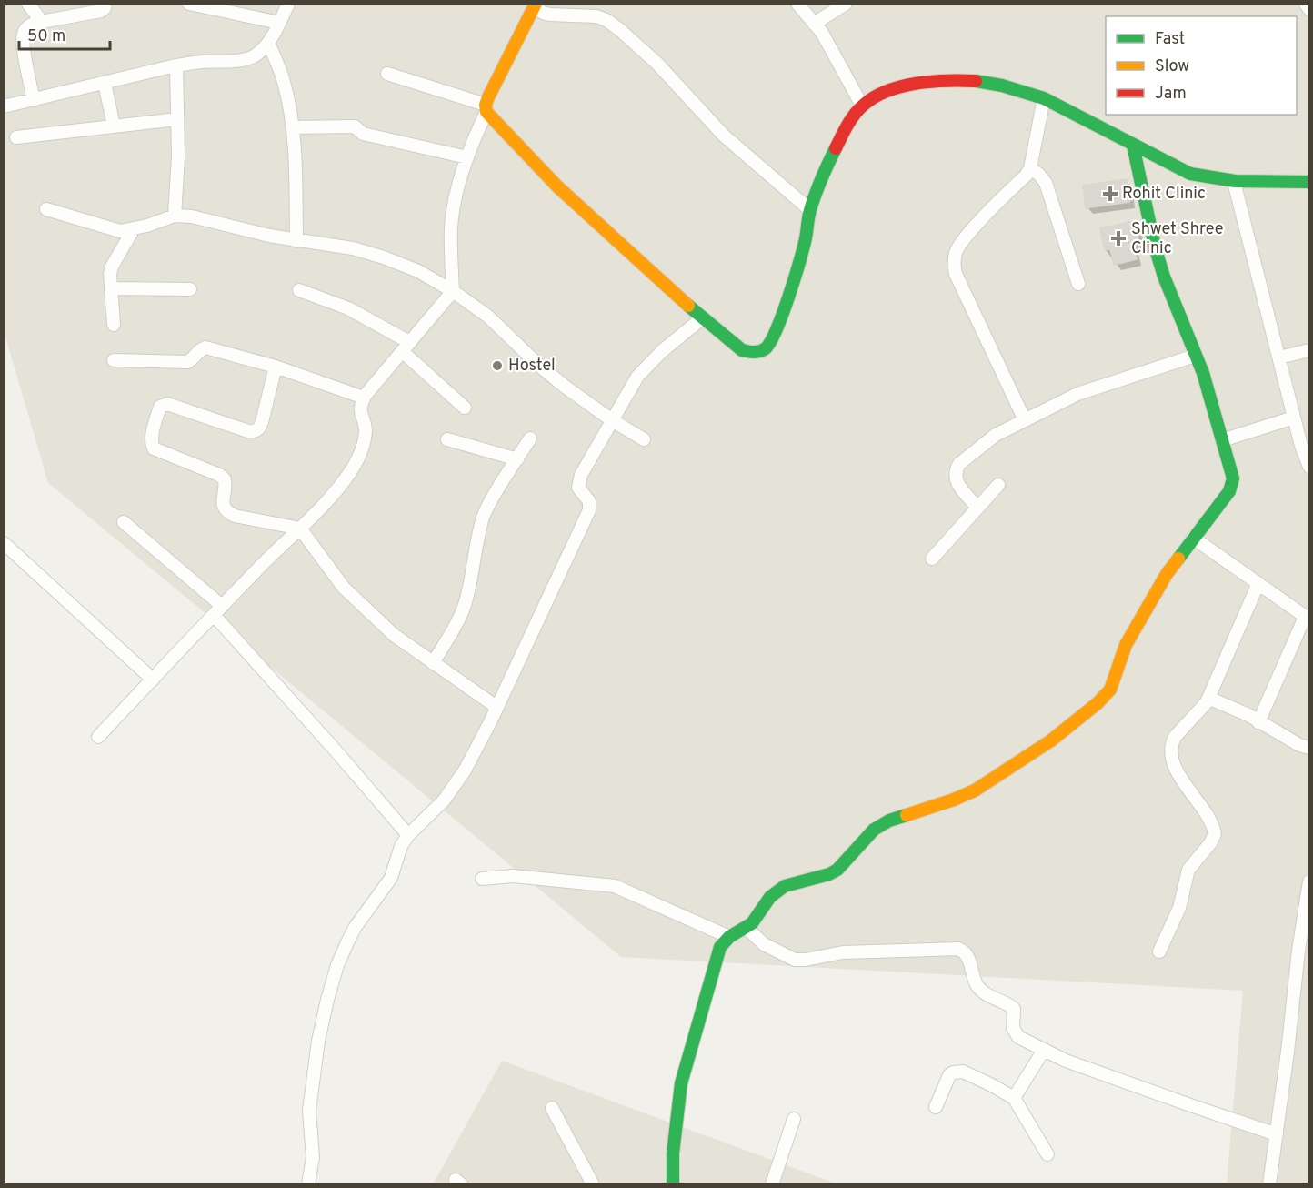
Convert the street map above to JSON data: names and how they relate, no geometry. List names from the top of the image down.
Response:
{
  "places": {
    "health": ["Rohit Clinic", "Shwet Shree Clinic"],
    "other": ["Hostel"]
  },
  "legend": ["Fast", "Slow", "Jam"],
  "scale_bar": "50 m"
}
